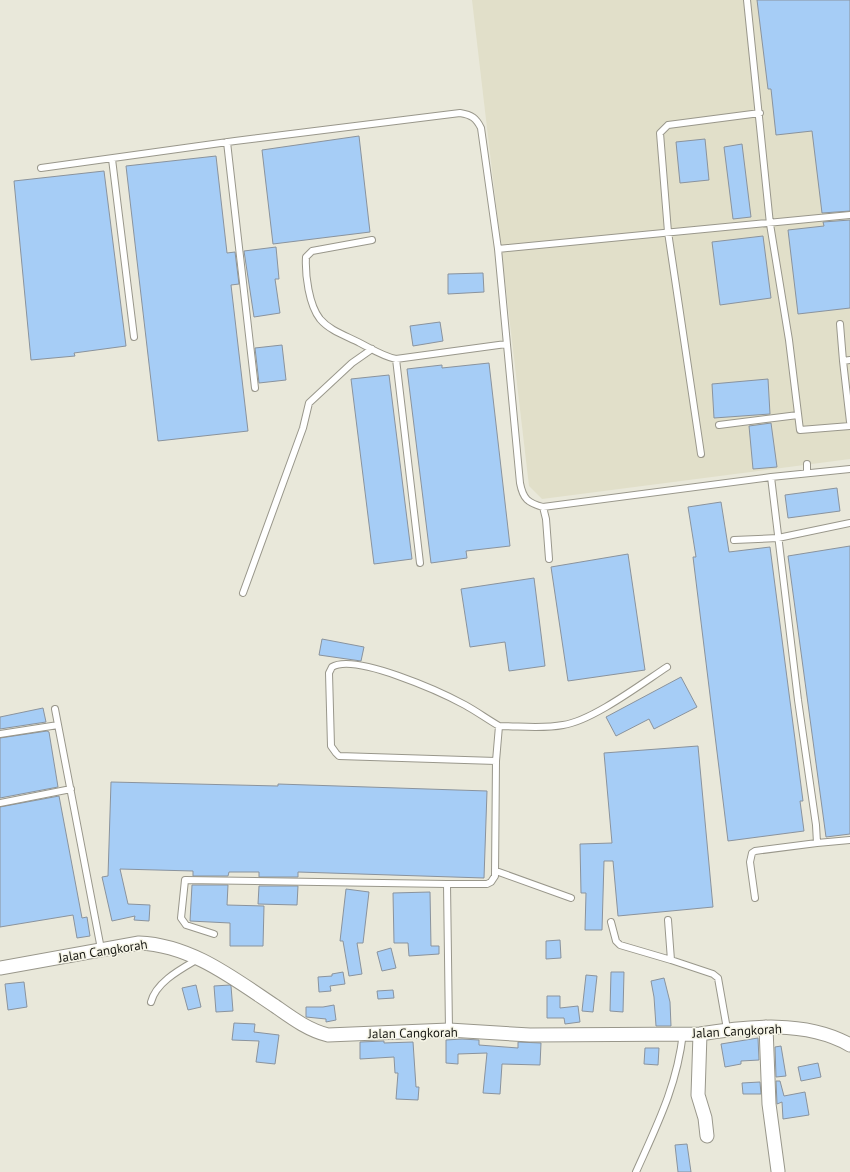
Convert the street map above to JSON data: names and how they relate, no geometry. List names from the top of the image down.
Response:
{
  "streets": {
    "street": ["Jalan Cangkorah"]
  }
}
